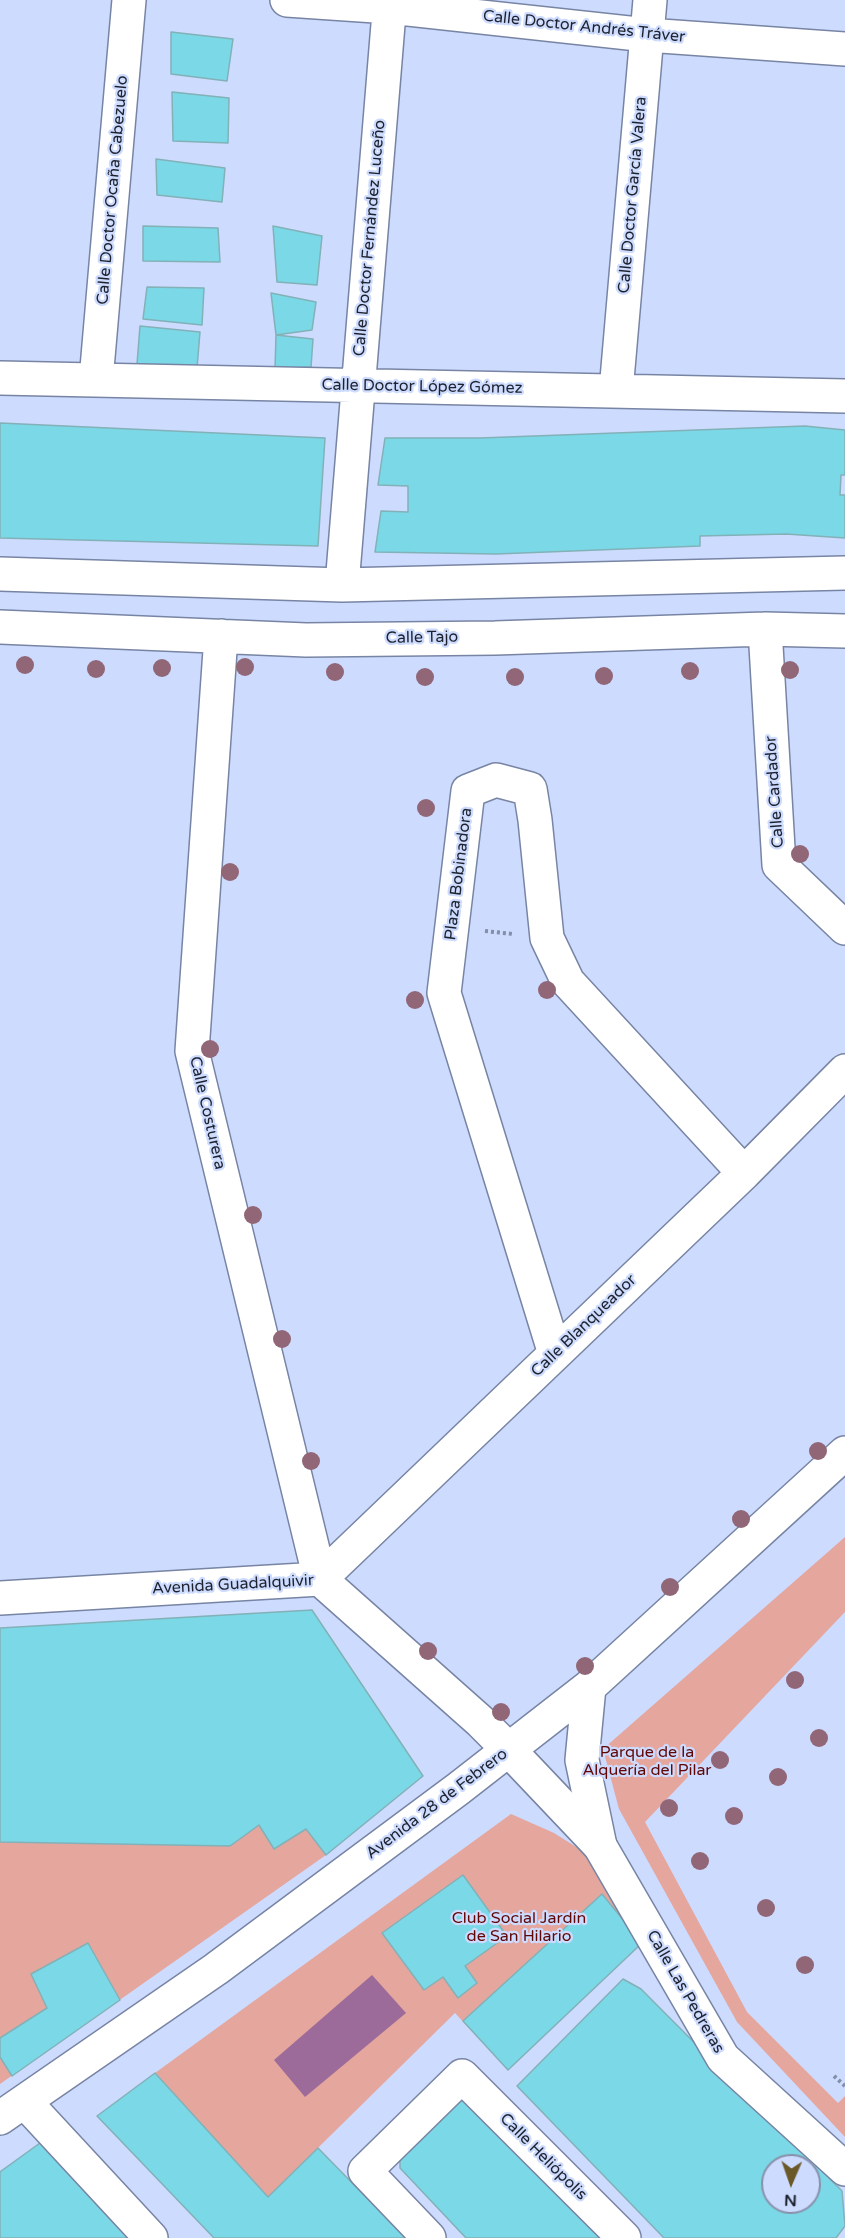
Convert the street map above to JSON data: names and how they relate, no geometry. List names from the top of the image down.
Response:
{
  "streets": {
    "street": [
      "Calle Doctor Andrés Tráver",
      "Calle Doctor Ocaña Cabezuelo",
      "Calle Doctor García Valera",
      "Calle Doctor Fernández Luceño",
      "Calle Doctor López Gómez",
      "Calle Tajo",
      "Calle Cardador",
      "Plaza Bobinadora",
      "Calle Costurera",
      "Calle Blanqueador",
      "Avenida Guadalquivir",
      "Avenida 28 de Febrero",
      "Calle Las Pedreras",
      "Calle Heliópolis"
    ]
  },
  "crossings": [
    ["Calle Doctor Andrés Tráver", "Calle Doctor García Valera"],
    ["Calle Doctor Andrés Tráver", "Calle Doctor Fernández Luceño"],
    ["Calle Doctor Ocaña Cabezuelo", "Calle Doctor López Gómez"],
    ["Calle Doctor García Valera", "Calle Doctor López Gómez"],
    ["Calle Doctor Fernández Luceño", "Calle Doctor López Gómez"],
    ["Calle Tajo", "Calle Cardador"],
    ["Calle Tajo", "Calle Costurera"],
    ["Plaza Bobinadora", "Calle Blanqueador"],
    ["Calle Costurera", "Calle Blanqueador"],
    ["Calle Costurera", "Avenida Guadalquivir"],
    ["Calle Blanqueador", "Avenida Guadalquivir"],
    ["Avenida Guadalquivir", "Avenida 28 de Febrero"],
    ["Avenida Guadalquivir", "Calle Las Pedreras"],
    ["Avenida 28 de Febrero", "Calle Las Pedreras"]
  ],
  "parks": ["Parque de la Alquería del Pilar", "Club Social Jardín de San Hilario"],
  "north": "bottom"
}
